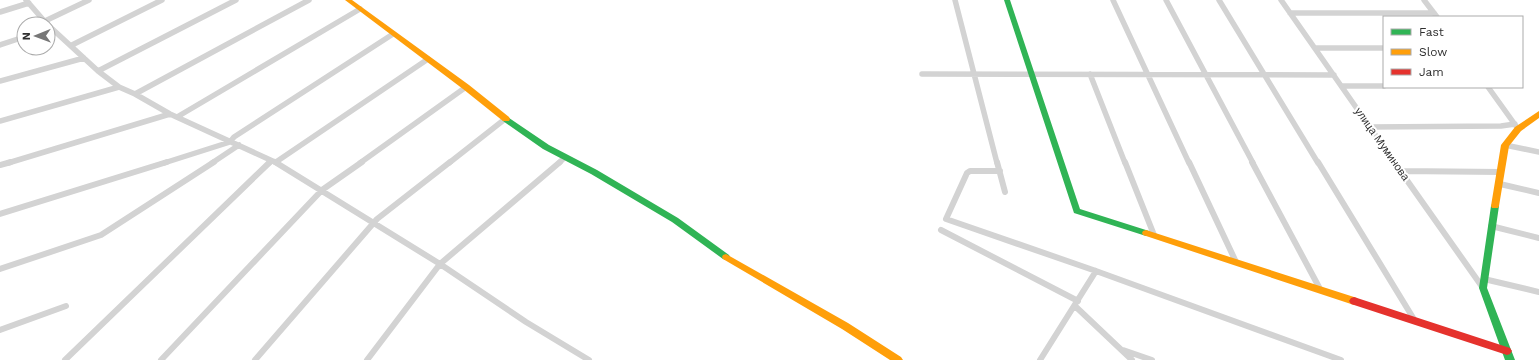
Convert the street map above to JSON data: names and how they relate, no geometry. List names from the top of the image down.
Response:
{
  "streets": {
    "street": ["улица Муминова"]
  },
  "legend": ["Fast", "Slow", "Jam"],
  "north": "left"
}
